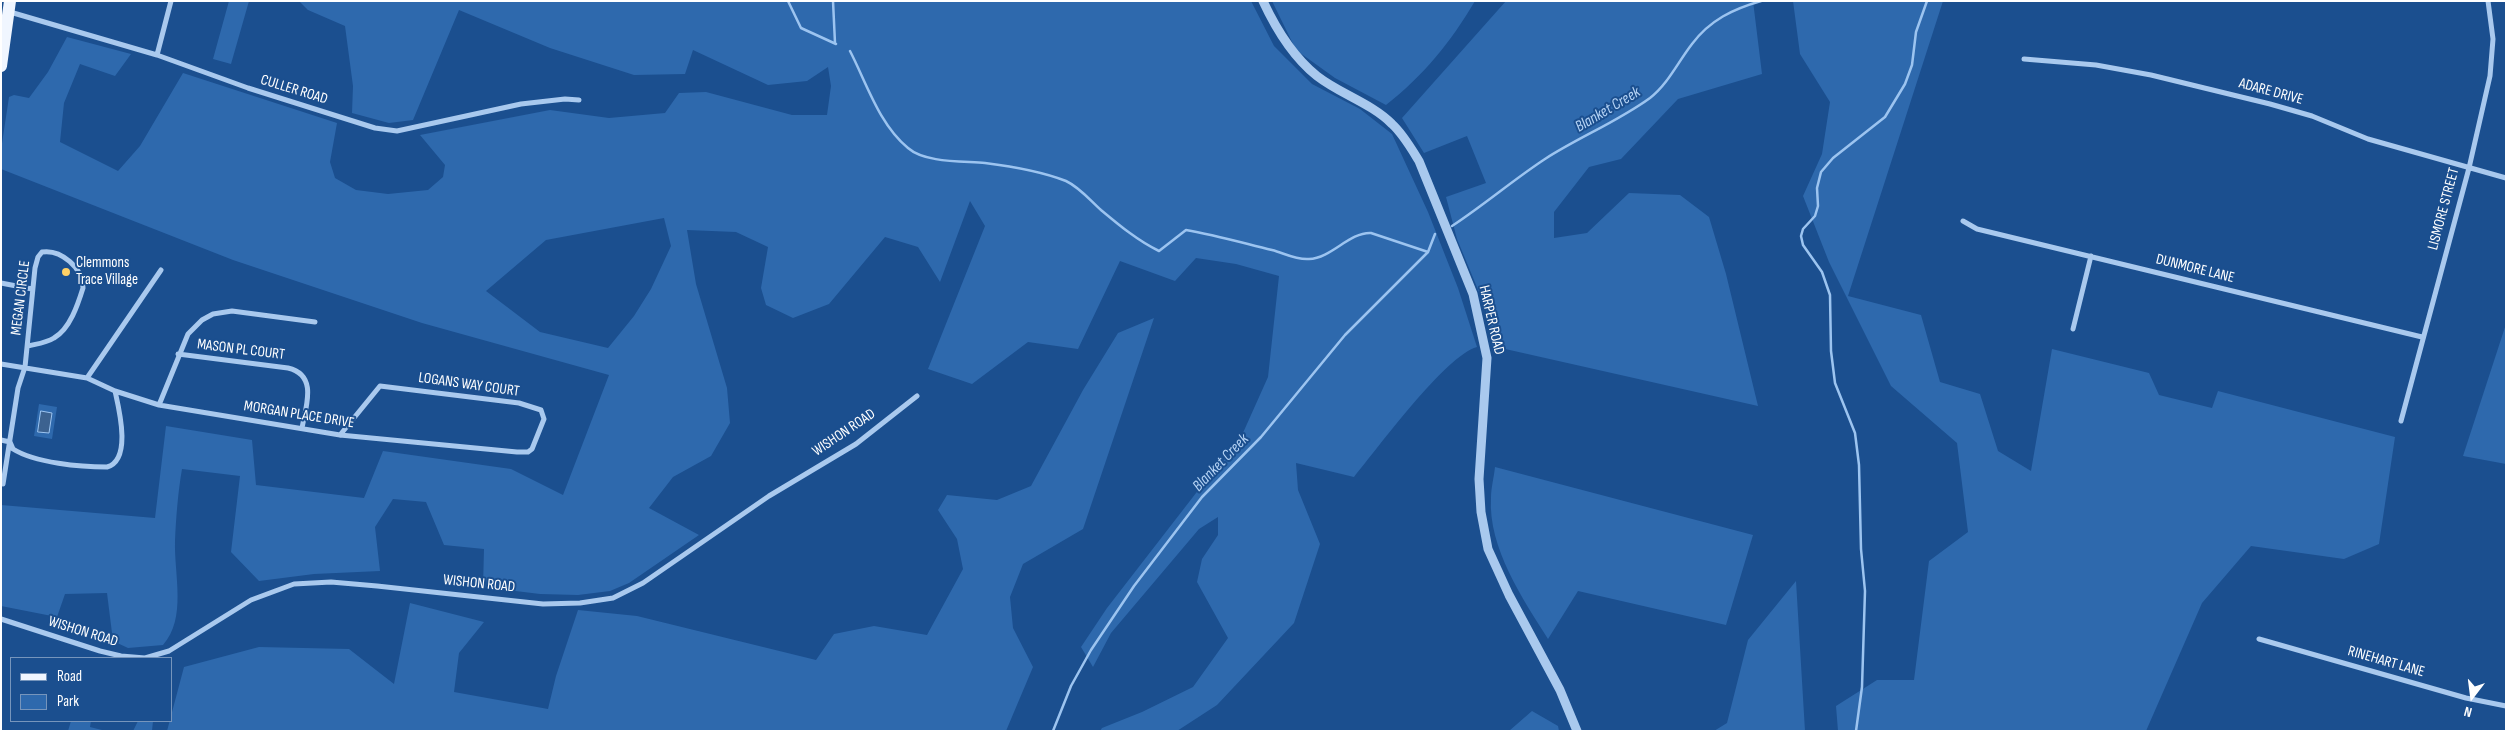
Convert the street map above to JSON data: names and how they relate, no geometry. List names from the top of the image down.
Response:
{
  "streets": {
    "street": [
      "CULLER ROAD",
      "ADARE DRIVE",
      "LISMORE STREET",
      "DUNMORE LANE",
      "MEGAN CIRCLE",
      "HARPER ROAD",
      "MASON PL COURT",
      "LOGANS WAY COURT",
      "MORGAN PLACE DRIVE",
      "WISHON ROAD",
      "RINEHART LANE"
    ]
  },
  "crossings": [
    ["ADARE DRIVE", "LISMORE STREET"],
    ["LISMORE STREET", "DUNMORE LANE"],
    ["MEGAN CIRCLE", "MORGAN PLACE DRIVE"],
    ["MASON PL COURT", "MORGAN PLACE DRIVE"],
    ["LOGANS WAY COURT", "MORGAN PLACE DRIVE"]
  ],
  "water": ["Blanket Creek"],
  "places": ["Clemmons Trace Village"],
  "legend": ["Road", "Park"],
  "north": "bottom"
}
